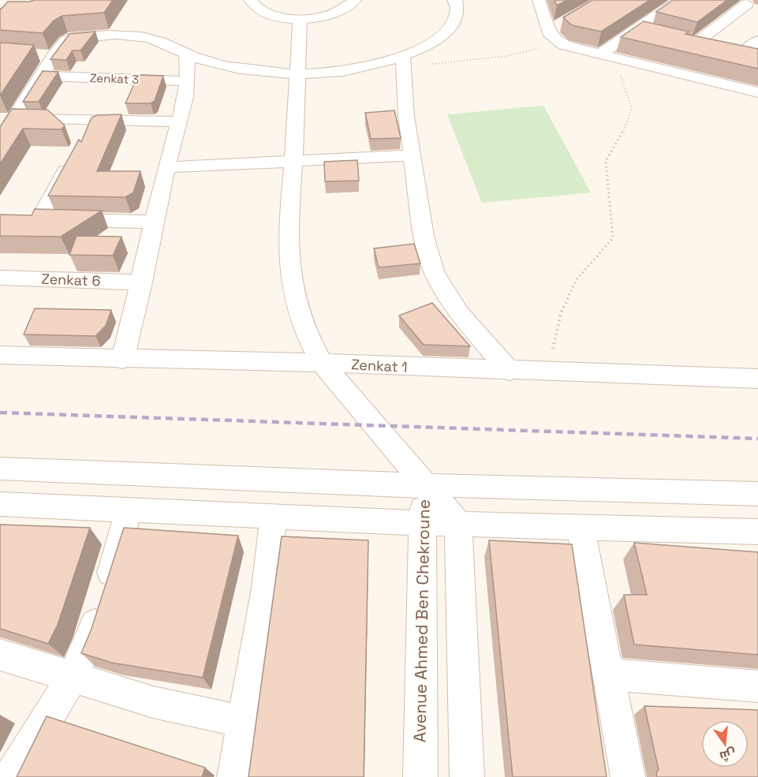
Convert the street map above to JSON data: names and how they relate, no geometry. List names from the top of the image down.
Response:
{
  "streets": {
    "street": [
      "Zenkat 3",
      "Zenkat 6",
      "Zenkat 1",
      "Avenue Ahmed Ben Chekroune"
    ]
  },
  "north": "bottom"
}
